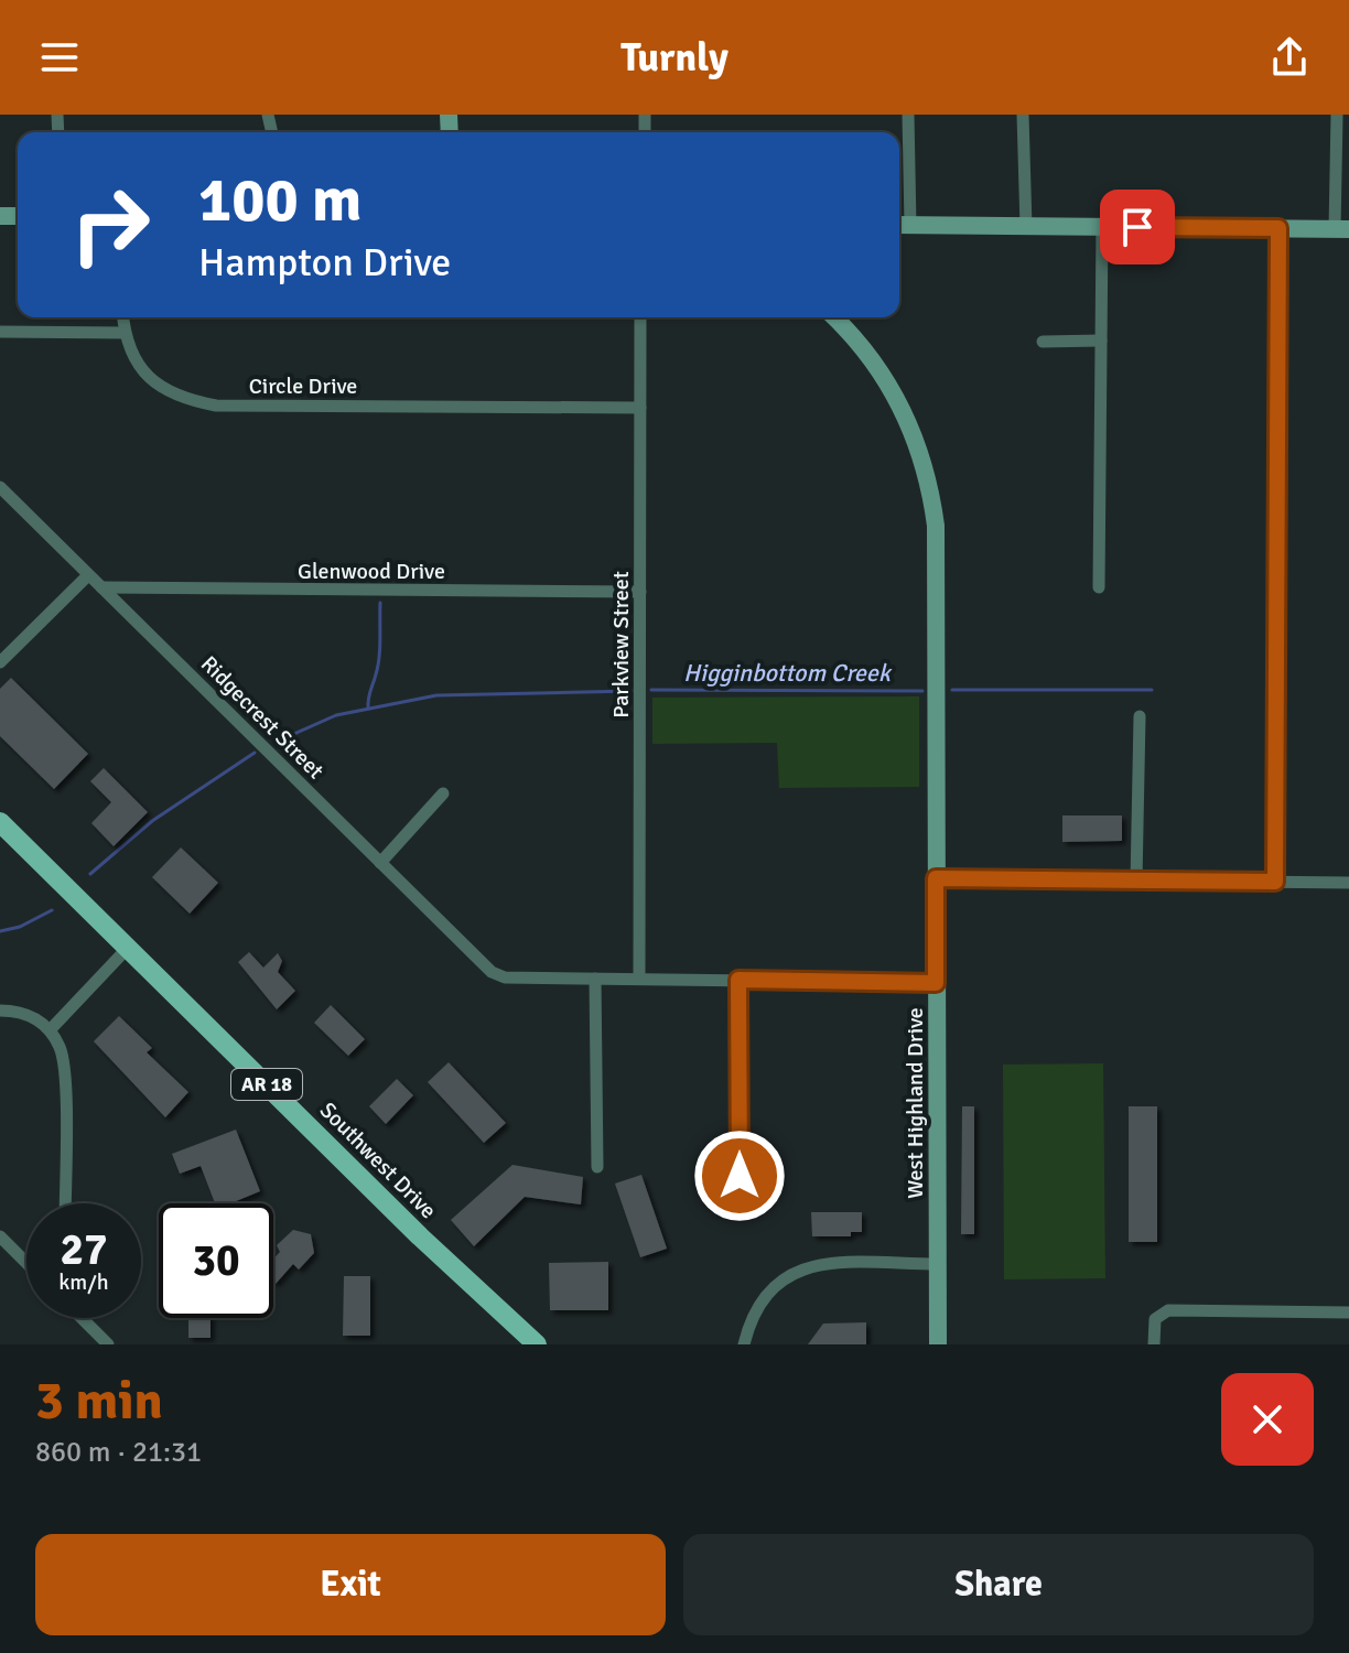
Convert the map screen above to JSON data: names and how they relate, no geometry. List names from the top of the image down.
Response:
{
  "streets": {
    "main road": ["AR 18", "Southwest Drive"],
    "street": [
      "Circle Drive",
      "Glenwood Drive",
      "Parkview Street",
      "Ridgecrest Street",
      "West Highland Drive"
    ]
  },
  "crossings": [
    ["Circle Drive", "Parkview Street"],
    ["Glenwood Drive", "Parkview Street"],
    ["Glenwood Drive", "Ridgecrest Street"]
  ],
  "water": ["Higginbottom Creek"],
  "page": {
    "header": "Turnly",
    "turn": ["100 m", "Hampton Drive"],
    "speed": "27 km/h",
    "limit": "30",
    "heading": ["3 min", "860 m · 21:31"],
    "buttons": ["Exit", "Share"]
  }
}
